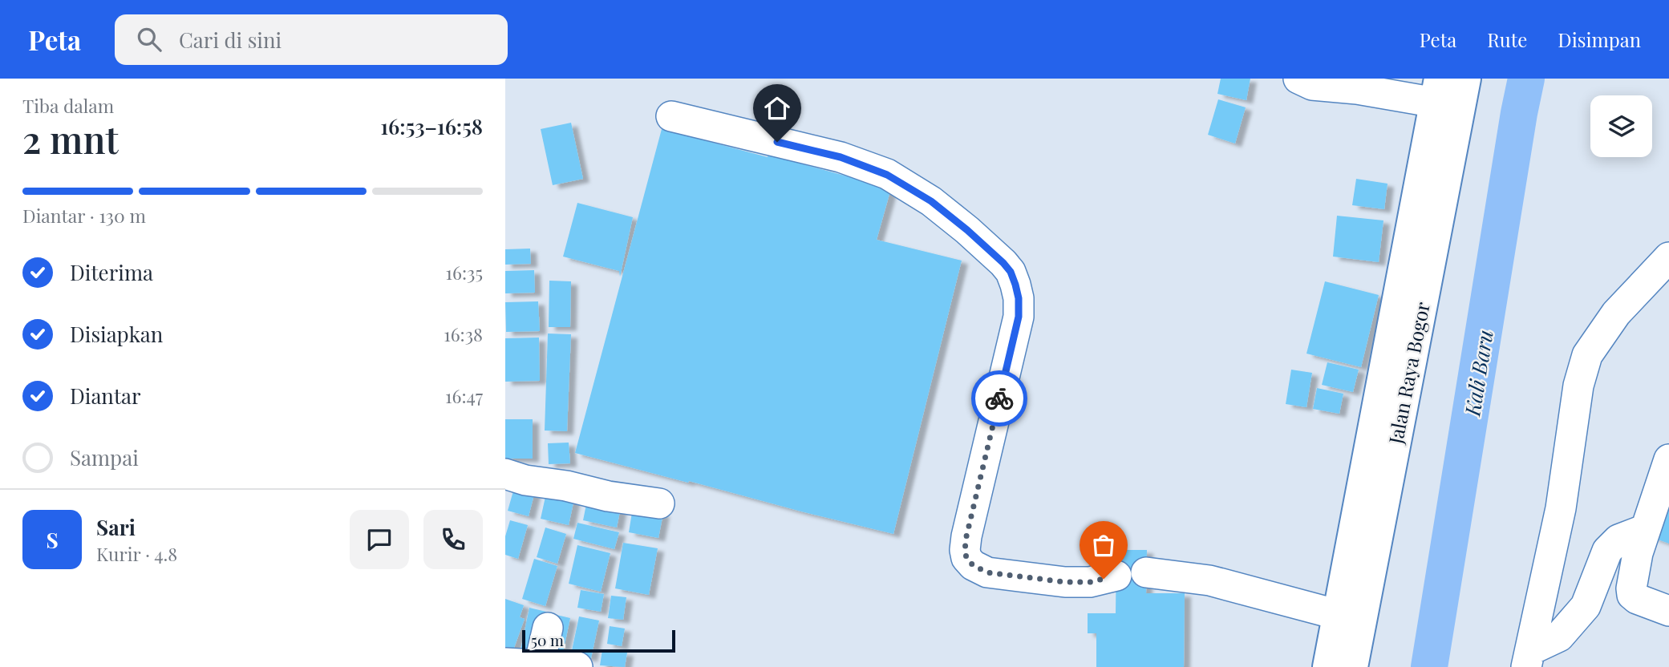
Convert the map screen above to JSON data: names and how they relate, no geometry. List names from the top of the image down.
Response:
{
  "streets": {
    "highway": ["Jalan Raya Bogor"]
  },
  "water": ["Kali Baru"],
  "scale_bar": "50 m",
  "page": {
    "header": "Peta",
    "search": "Cari di sini",
    "nav": ["Peta", "Rute", "Disimpan"],
    "heading": ["2 mnt", "Tiba dalam", "16:53–16:58"],
    "panel": ["Sari", "Kurir · 4.8"],
    "bar": "Diantar · 130 m",
    "list": [
      ["Diterima", "16:35"],
      ["Disiapkan", "16:38"],
      ["Diantar", "16:47"],
      "Sampai"
    ],
    "round": "S",
    "scale": "50 m"
  }
}
